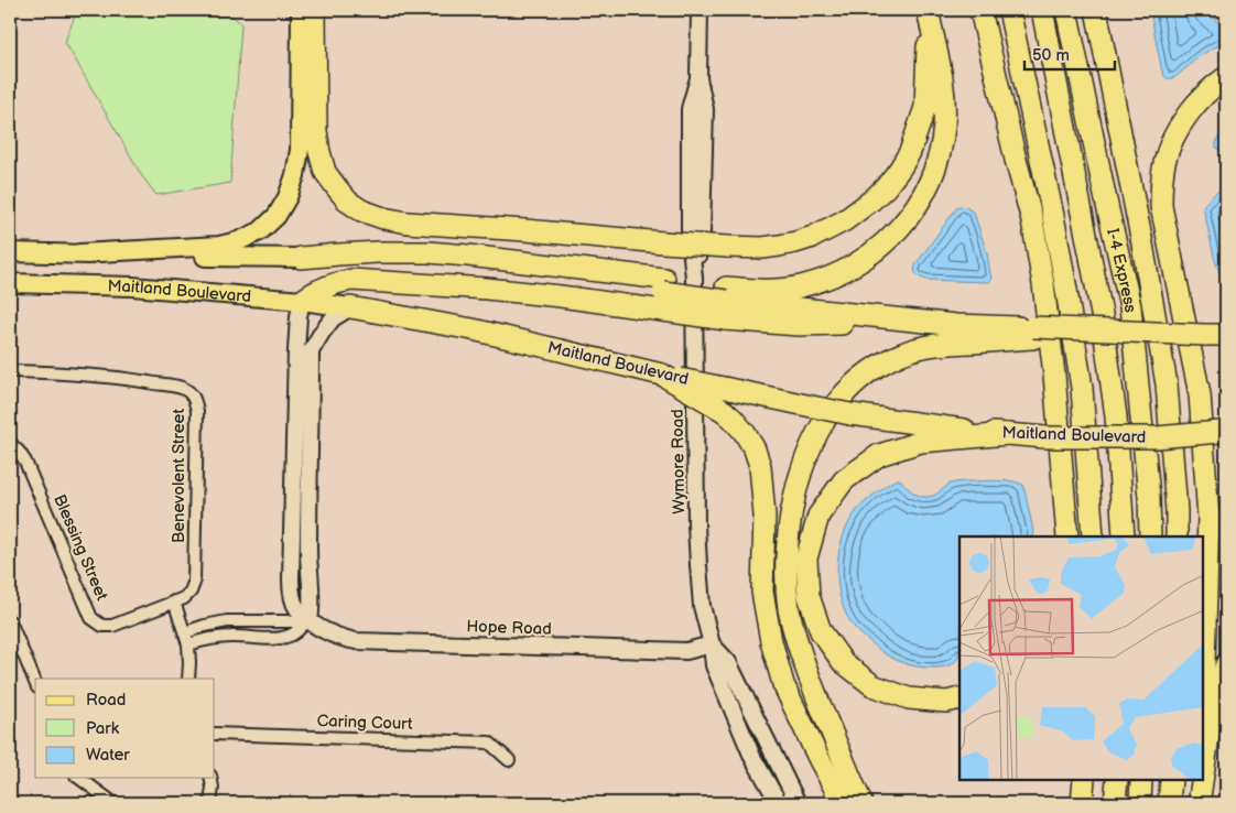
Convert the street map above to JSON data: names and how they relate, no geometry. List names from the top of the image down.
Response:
{
  "streets": {
    "highway": ["I-4 Express", "Maitland Boulevard"],
    "main road": ["Wymore Road", "Hope Road"],
    "street": ["Benevolent Street", "Blessing Street", "Caring Court"]
  },
  "crossings": [
    ["Maitland Boulevard", "Hope Road"],
    ["Wymore Road", "Hope Road"],
    ["Benevolent Street", "Blessing Street"]
  ],
  "legend": ["Road", "Park", "Water"],
  "scale_bar": "50 m"
}
